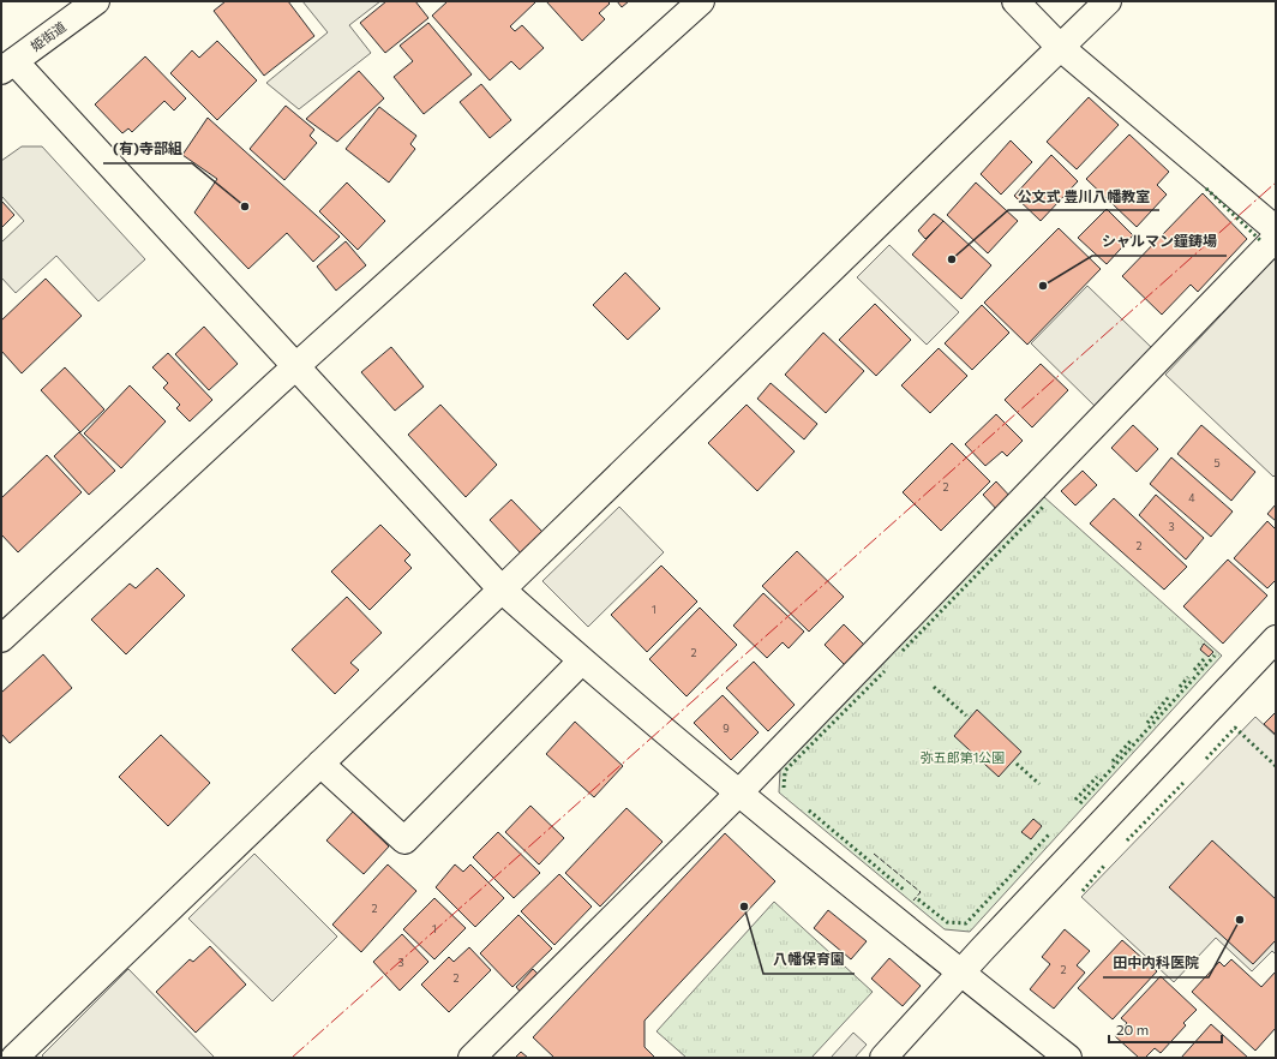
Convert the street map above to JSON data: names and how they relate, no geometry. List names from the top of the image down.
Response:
{
  "streets": {
    "street": ["姫街道"]
  },
  "parks": ["弥五郎第1公園"],
  "places": [
    "(有)寺部組",
    "公文式 豊川八幡教室",
    "シャルマン鐘鋳場",
    "八幡保育園",
    "田中内科医院"
  ],
  "house_numbers": [
    "5",
    "2",
    "4",
    "3",
    "2",
    "1",
    "2",
    "9",
    "2",
    "1",
    "3",
    "2",
    "2"
  ],
  "scale_bar": "20 m"
}
